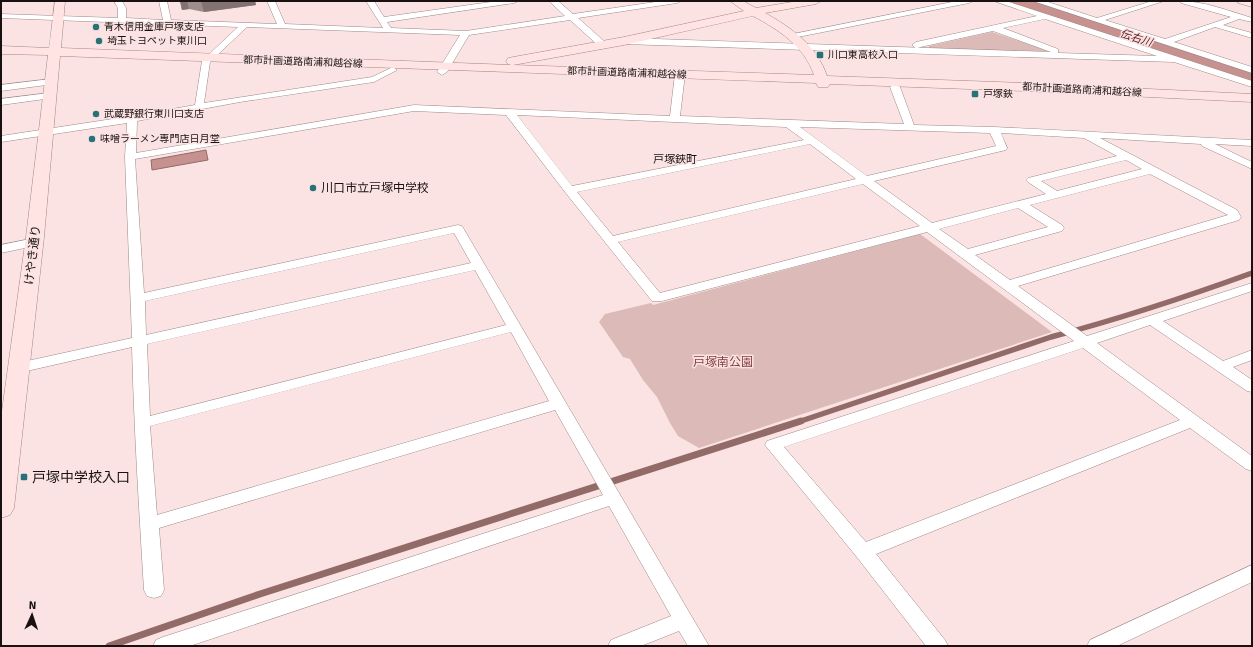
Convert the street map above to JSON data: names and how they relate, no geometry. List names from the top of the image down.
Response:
{
  "streets": {
    "street": ["都市計画道路南浦和越谷線", "けやき通り"]
  },
  "crossings": [
    ["都市計画道路南浦和越谷線", "けやき通り"]
  ],
  "districts": ["戸塚鋏町"],
  "water": ["伝右川"],
  "parks": ["戸塚南公園"],
  "places": {
    "other": [
      "青木信用金庫戸塚支店",
      "埼玉トヨペット東川口",
      "武蔵野銀行東川口支店",
      "味噌ラーメン専門店日月堂",
      "川口市立戸塚中学校"
    ],
    "transit": ["川口東高校入口", "戸塚鋏", "戸塚中学校入口"]
  },
  "north": "top"
}
